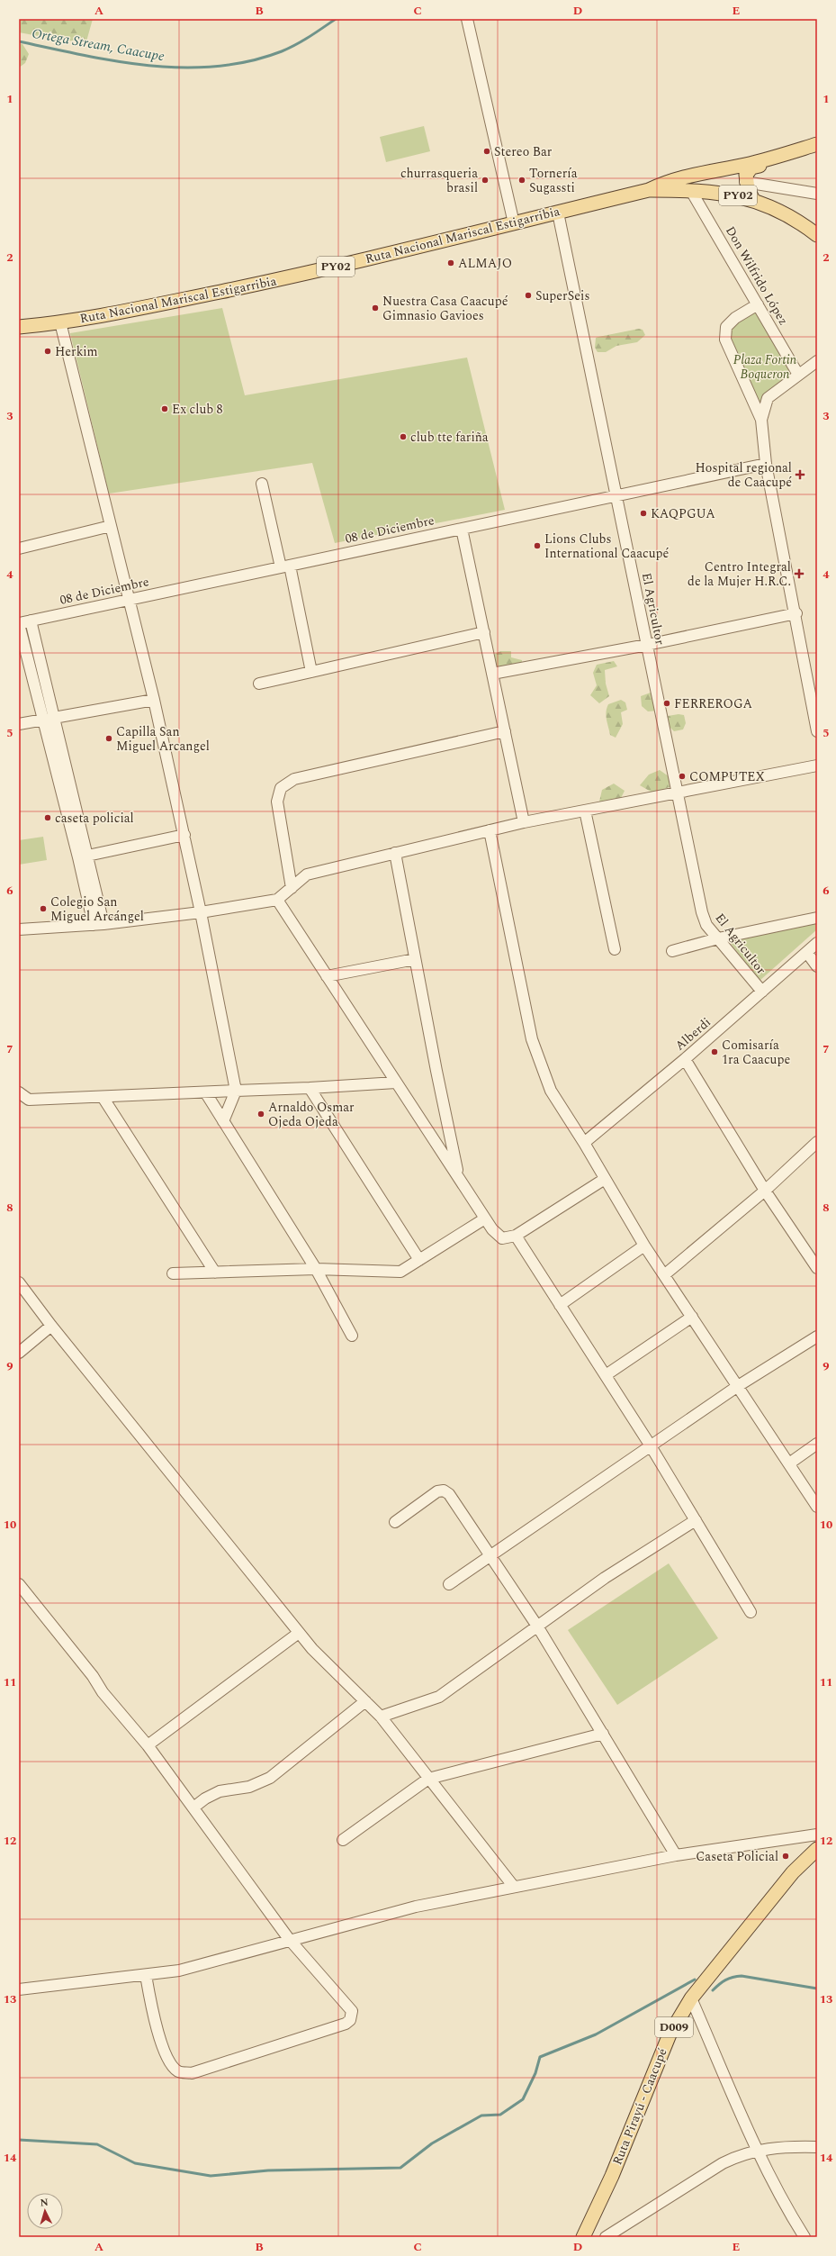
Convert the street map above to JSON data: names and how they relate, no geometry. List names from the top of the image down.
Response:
{
  "streets": {
    "main road": [
      "PY02",
      "Ruta Nacional Mariscal Estigarribia",
      "D009",
      "Ruta Pirayú - Caacupé"
    ],
    "street": [
      "Don Wilfrido López",
      "08 de Diciembre",
      "El Agricultor",
      "Alberdi"
    ]
  },
  "crossings": [
    ["PY02", "Ruta Nacional Mariscal Estigarribia"],
    ["PY02", "Don Wilfrido López"],
    ["Ruta Nacional Mariscal Estigarribia", "El Agricultor"],
    ["08 de Diciembre", "El Agricultor"],
    ["El Agricultor", "Alberdi"]
  ],
  "water": ["Ortega Stream, Caacupe"],
  "parks": ["Plaza Fortin Boqueron"],
  "places": {
    "other": [
      "Stereo Bar",
      "churrasqueria brasil",
      "Tornería Sugassti",
      "ALMAJO",
      "SuperSeis",
      "Nuestra Casa Caacupé Gimnasio Gavioes",
      "Herkim",
      "Ex club 8",
      "club tte fariña",
      "KAQPGUA",
      "Lions Clubs International Caacupé",
      "FERREROGA",
      "Capilla San Miguel Arcangel",
      "COMPUTEX",
      "caseta policial",
      "Colegio San Miguel Arcángel",
      "Comisaría 1ra Caacupe",
      "Arnaldo Osmar Ojeda Ojeda",
      "Caseta Policial"
    ],
    "health": ["Hospital regional de Caacupé", "Centro Integral de la Mujer H.R.C."]
  },
  "north": "top",
  "grid": {
    "columns": [
      "A",
      "B",
      "C",
      "D",
      "E"
    ],
    "rows": [
      "1",
      "2",
      "3",
      "4",
      "5",
      "6",
      "7",
      "8",
      "9",
      "10",
      "11",
      "12",
      "13",
      "14"
    ]
  }
}
